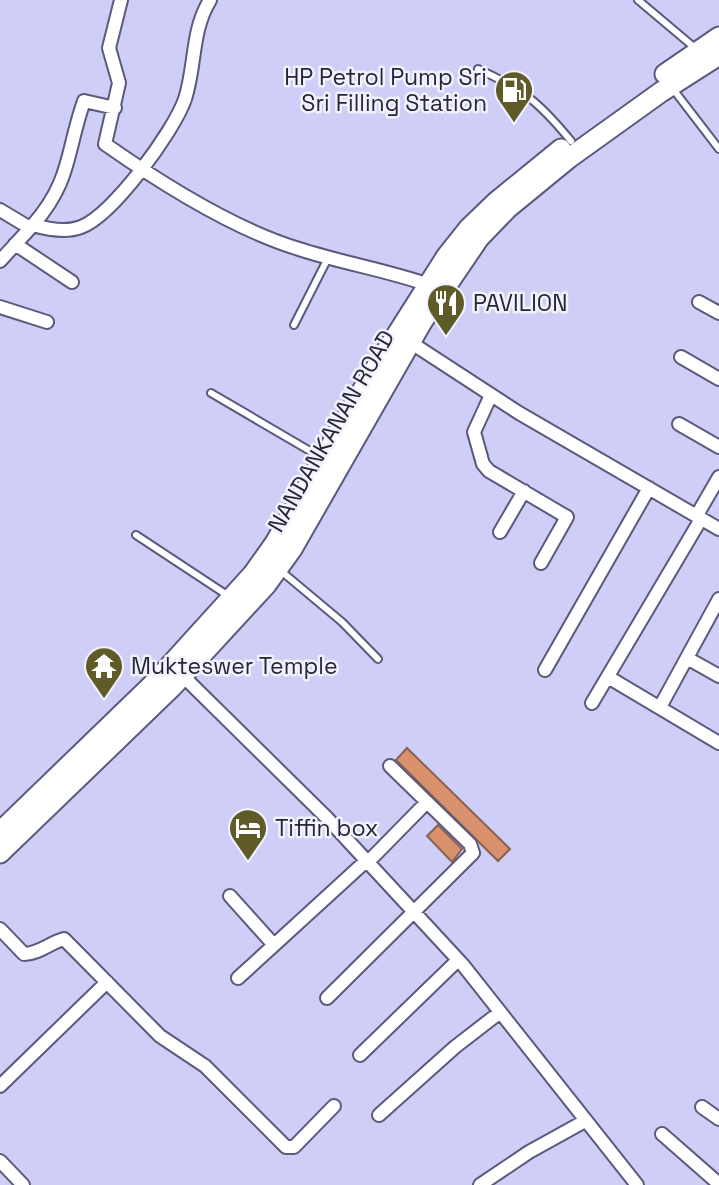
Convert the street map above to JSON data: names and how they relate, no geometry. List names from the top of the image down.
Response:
{
  "streets": {
    "main road": ["NANDANKANAN ROAD"]
  },
  "places": {
    "fuel station": ["HP Petrol Pump Sri Sri Filling Station"],
    "restaurant": ["PAVILION"],
    "temple": ["Mukteswer Temple"],
    "hotel": ["Tiffin box"]
  }
}
